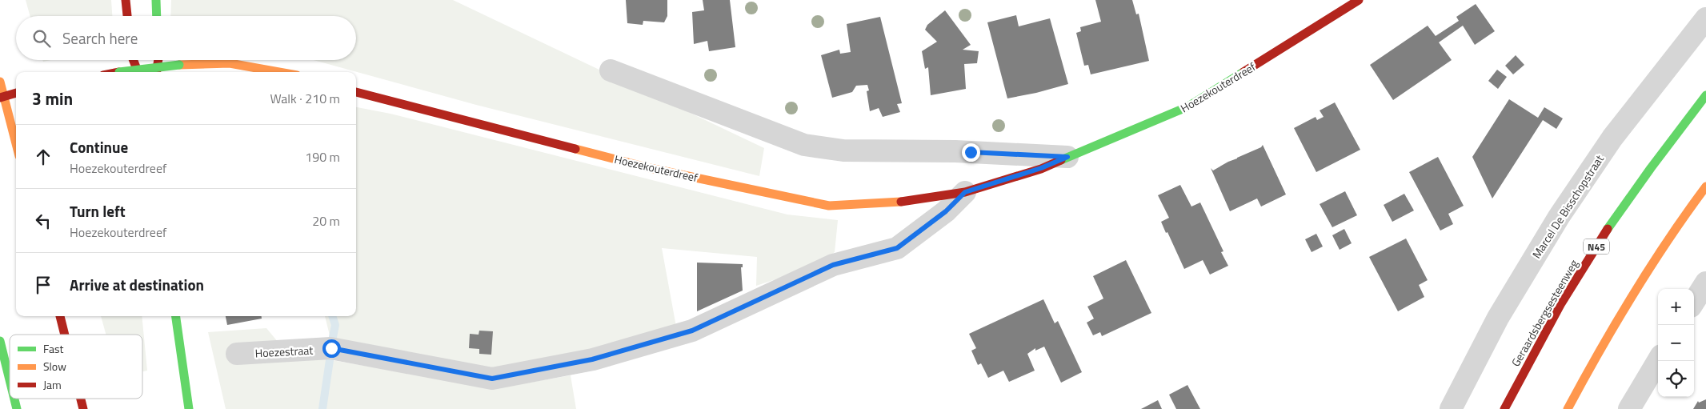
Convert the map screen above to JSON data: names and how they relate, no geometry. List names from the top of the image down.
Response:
{
  "streets": {
    "main road": ["Hoezekouterdreef", "N45", "Geraardsbergsesteenweg"],
    "street": ["Marcel De Bisschopstraat", "Hoezestraat"]
  },
  "crossings": [
    ["Hoezekouterdreef", "Hoezestraat"]
  ],
  "legend": ["Fast", "Slow", "Jam"],
  "page": {
    "search": "Search here",
    "heading": ["3 min", "Walk · 210 m"],
    "list": [
      ["Continue", "Hoezekouterdreef", "190 m"],
      ["Turn left", "Hoezekouterdreef", "20 m"],
      "Arrive at destination"
    ],
    "map_buttons": ["+", "−"]
  }
}
